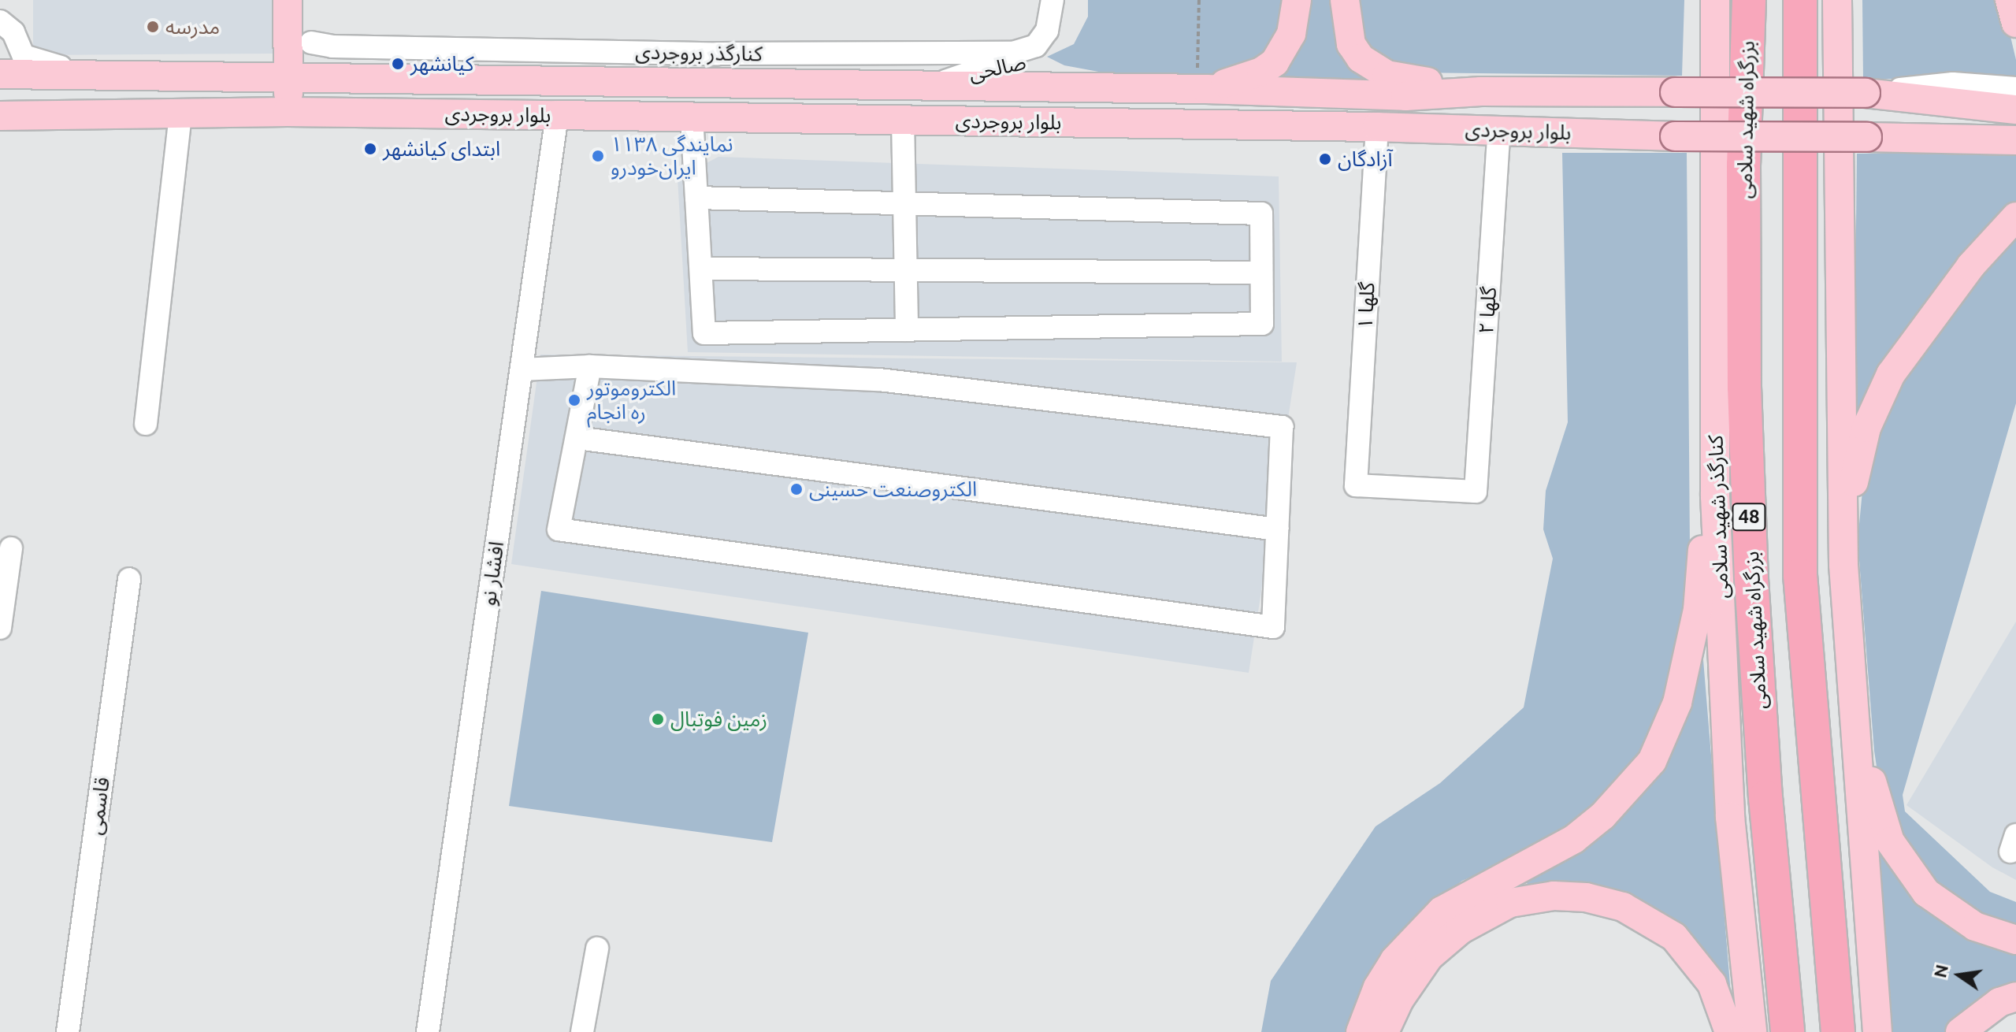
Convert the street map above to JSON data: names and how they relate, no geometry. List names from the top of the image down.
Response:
{
  "streets": {
    "highway": ["بزرگراه شهید سلامی", "48"],
    "main road": ["بلوار بروجردی", "کنارگذر شهید سلامی"],
    "street": [
      "کنارگذر بروجردی",
      "صالحی",
      "گلها ۱",
      "گلها ۲",
      "افشار نو",
      "قاسمی"
    ]
  },
  "crossings": [
    ["صالحی", "بلوار بروجردی"],
    ["بلوار بروجردی", "گلها ۱"],
    ["بلوار بروجردی", "گلها ۲"],
    ["بلوار بروجردی", "افشار نو"],
    ["گلها ۱", "گلها ۲"]
  ],
  "places": [
    "مدرسه",
    "کیانشهر",
    "ابتدای کیانشهر",
    "نمایندگی ۱۱۳۸ ایران‌خودرو",
    "آزادگان",
    "الکتروموتور ره انجام",
    "الکتروصنعت حسینی",
    "زمین فوتبال"
  ],
  "north": "left"
}
